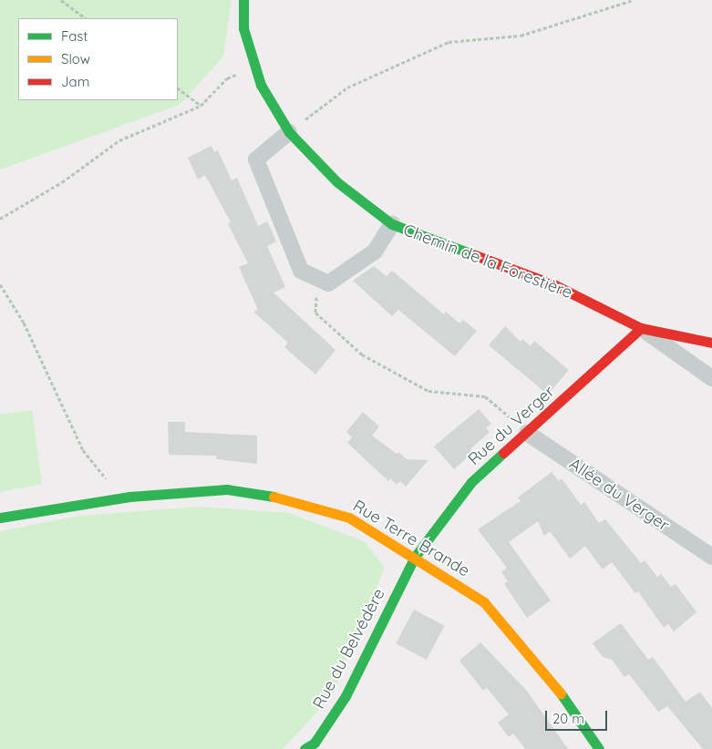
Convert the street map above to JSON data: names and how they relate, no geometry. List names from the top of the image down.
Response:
{
  "streets": {
    "street": [
      "Chemin de la Forestière",
      "Rue du Verger",
      "Allée du Verger",
      "Rue Terre Brande",
      "Rue du Belvédère"
    ]
  },
  "crossings": [
    ["Chemin de la Forestière", "Rue du Verger"],
    ["Rue du Verger", "Allée du Verger"],
    ["Rue du Verger", "Rue Terre Brande"],
    ["Rue du Verger", "Rue du Belvédère"],
    ["Rue Terre Brande", "Rue du Belvédère"]
  ],
  "legend": ["Fast", "Slow", "Jam"],
  "scale_bar": "20 m"
}
